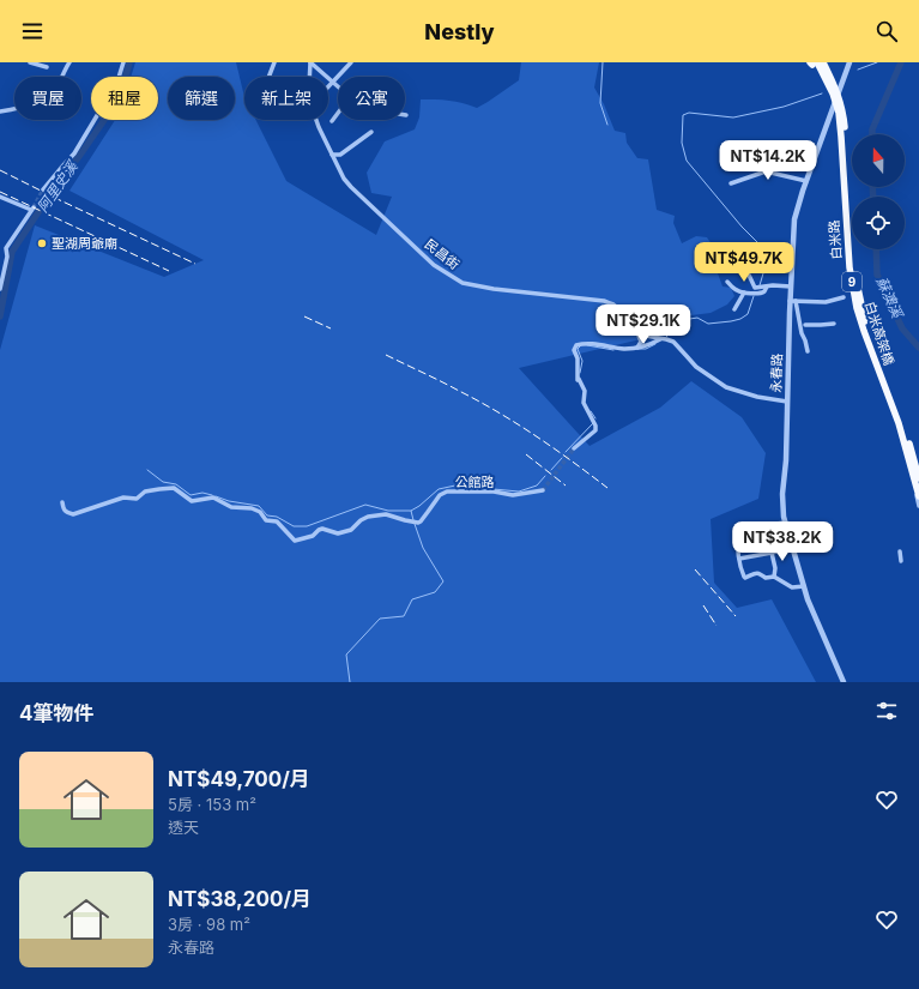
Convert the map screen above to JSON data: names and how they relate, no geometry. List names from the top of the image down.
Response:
{
  "streets": {
    "main road": ["9", "白米高架橋"],
    "street": [
      "白米路",
      "民昌街",
      "永春路",
      "公館路"
    ]
  },
  "crossings": [
    ["白米路", "永春路"]
  ],
  "water": ["阿里史溪", "蘇澳溪"],
  "places": ["聖湖周爺廟"],
  "north": "top",
  "page": {
    "header": "Nestly",
    "chip": [
      "買屋",
      "租屋",
      "篩選",
      "新上架",
      "公寓"
    ],
    "price": [
      "NT$14.2K",
      "NT$49.7K",
      "NT$29.1K",
      "NT$38.2K"
    ],
    "heading": "4筆物件",
    "list": [
      {
        "name": "NT$49,700/月",
        "note": "5房 · 153 m² · 透天"
      },
      {
        "name": "NT$38,200/月",
        "note": "3房 · 98 m² · 永春路"
      }
    ]
  }
}
